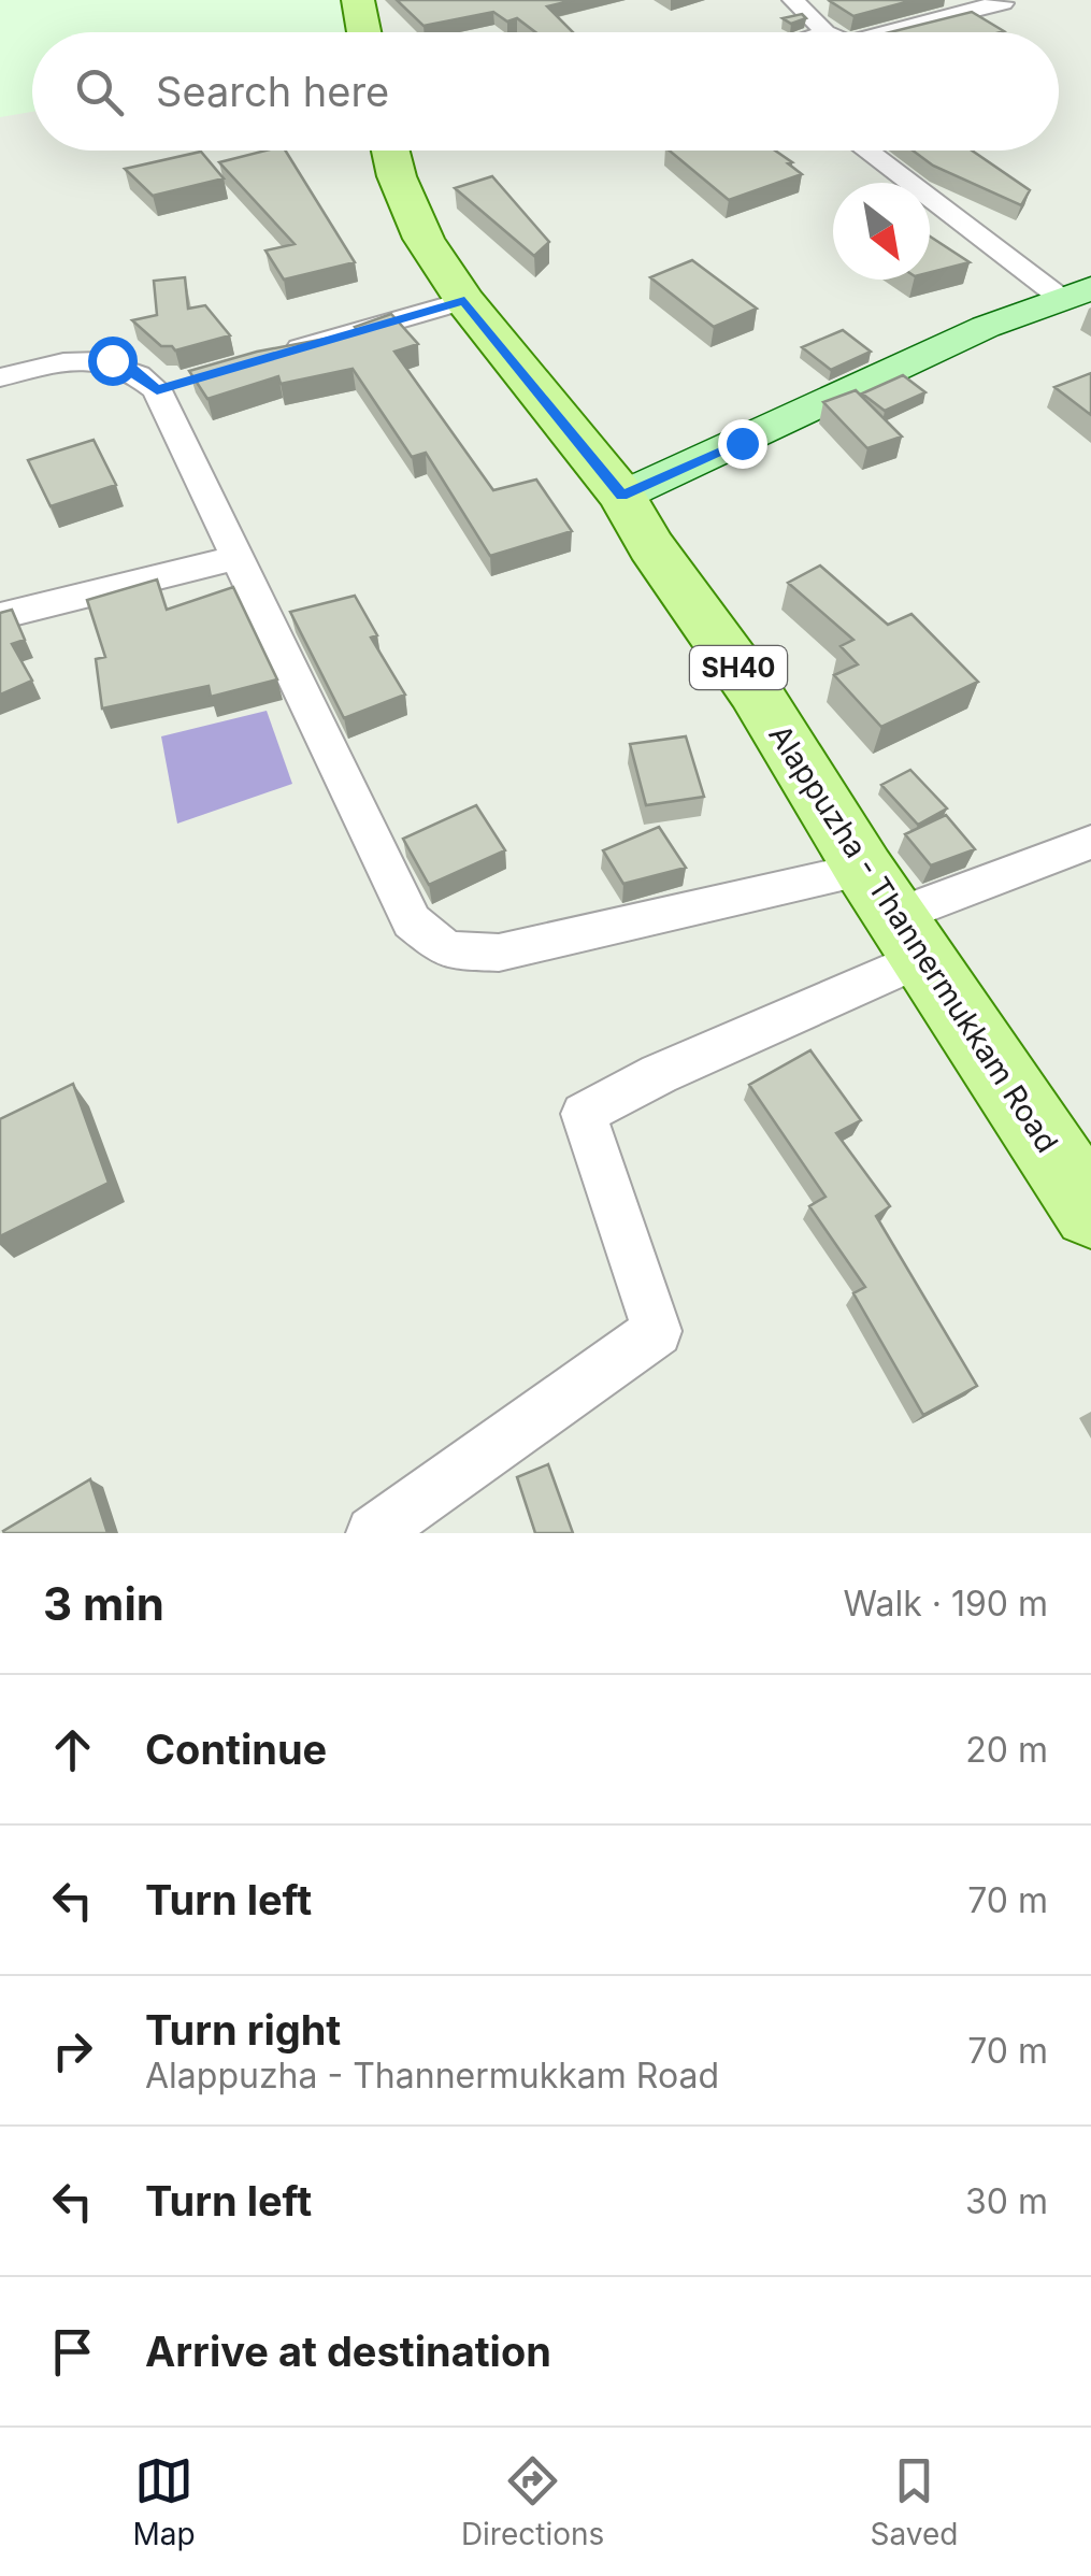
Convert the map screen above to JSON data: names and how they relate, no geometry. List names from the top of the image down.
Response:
{
  "streets": {
    "main road": ["SH40", "Alappuzha - Thannermukkam Road"]
  },
  "north": "bottom right",
  "page": {
    "search": "Search here",
    "heading": ["3 min", "Walk · 190 m"],
    "list": [
      ["Continue", "20 m"],
      ["Turn left", "70 m"],
      ["Turn right", "Alappuzha - Thannermukkam Road", "70 m"],
      ["Turn left", "30 m"],
      "Arrive at destination"
    ],
    "nav": ["Map", "Directions", "Saved"]
  }
}
